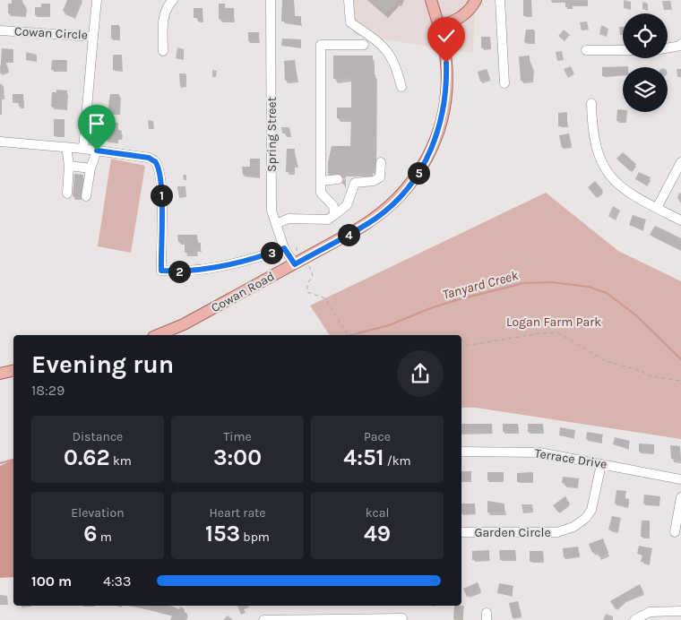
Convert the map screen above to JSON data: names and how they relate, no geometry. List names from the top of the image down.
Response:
{
  "streets": {
    "main road": ["Cowan Road"],
    "street": [
      "Cowan Circle",
      "Spring Street",
      "Terrace Drive",
      "Garden Circle"
    ]
  },
  "crossings": [
    ["Spring Street", "Cowan Road"],
    ["Terrace Drive", "Garden Circle"]
  ],
  "water": ["Tanyard Creek"],
  "parks": ["Logan Farm Park"],
  "page": {
    "pins": [
      "5",
      "1",
      "4",
      "3",
      "2"
    ],
    "heading": ["Evening run", "18:29"],
    "stats": [
      ["Distance", "0.62 km"],
      ["Time", "3:00"],
      ["Pace", "4:51 /km"],
      ["Elevation", "6 m"],
      ["Heart rate", "153 bpm"],
      ["kcal", "49"]
    ],
    "list": [
      {
        "name": "100 m",
        "note": "4:33"
      }
    ]
  }
}
